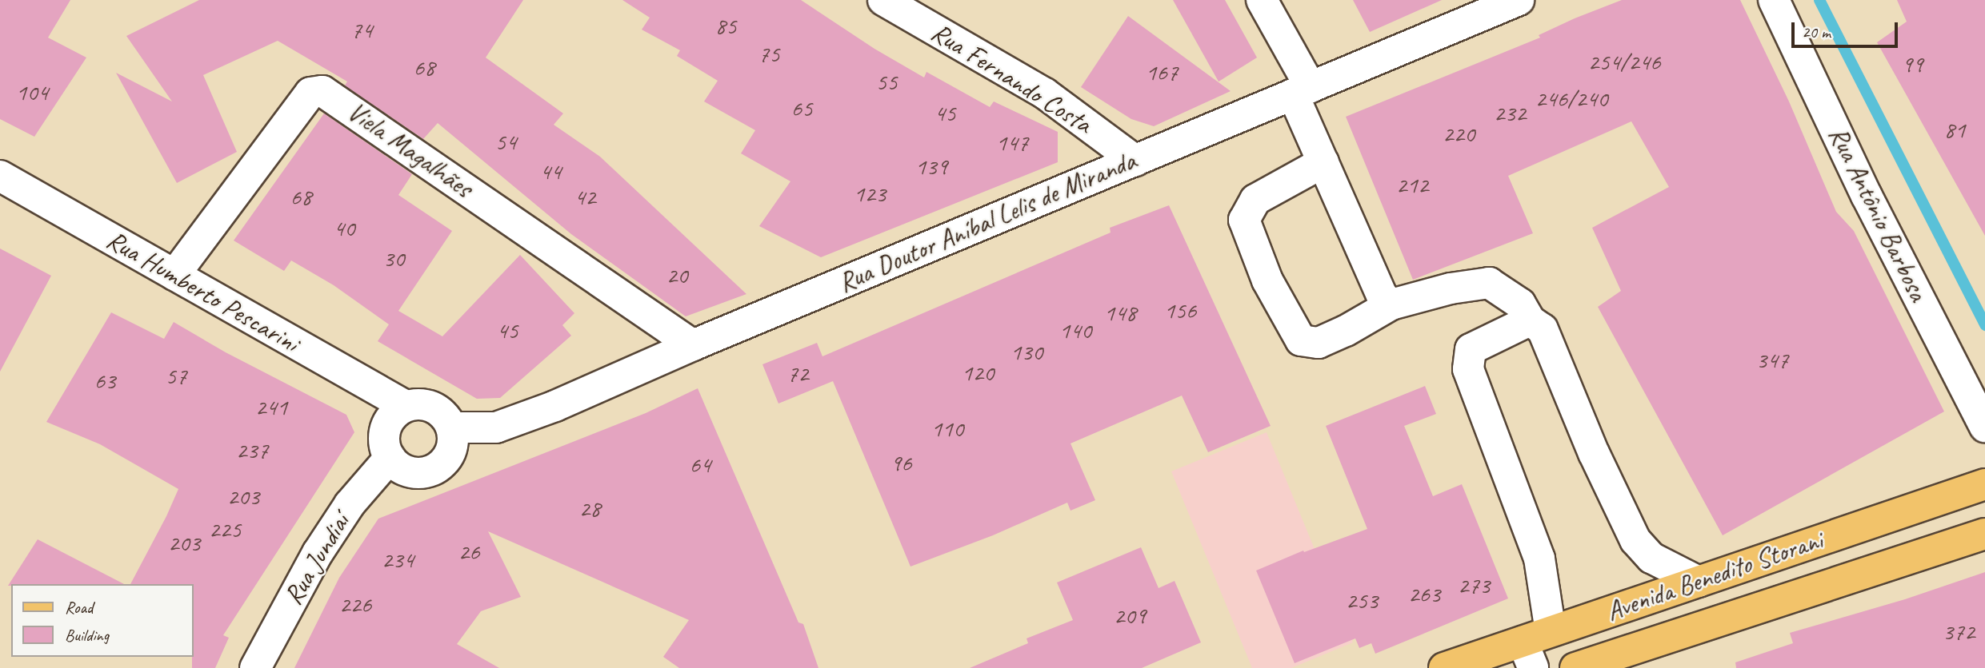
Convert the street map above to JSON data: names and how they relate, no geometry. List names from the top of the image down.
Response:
{
  "streets": {
    "main road": ["Avenida Benedito Storani"],
    "street": [
      "Rua Fernando Costa",
      "Viela Magalhães",
      "Rua Antônio Barbosa",
      "Rua Doutor Aníbal Lelis de Miranda",
      "Rua Humberto Pescarini",
      "Rua Jundiaí"
    ]
  },
  "crossings": [
    ["Rua Fernando Costa", "Rua Doutor Aníbal Lelis de Miranda"],
    ["Viela Magalhães", "Rua Doutor Aníbal Lelis de Miranda"],
    ["Viela Magalhães", "Rua Humberto Pescarini"],
    ["Rua Doutor Aníbal Lelis de Miranda", "Rua Humberto Pescarini"],
    ["Rua Doutor Aníbal Lelis de Miranda", "Rua Jundiaí"],
    ["Rua Humberto Pescarini", "Rua Jundiaí"]
  ],
  "house_numbers": [
    "85",
    "74",
    "75",
    "254/246",
    "99",
    "68",
    "167",
    "55",
    "104",
    "246/240",
    "65",
    "45",
    "232",
    "81",
    "220",
    "54",
    "147",
    "139",
    "44",
    "212",
    "123",
    "68",
    "42",
    "40",
    "30",
    "20",
    "156",
    "148",
    "45",
    "140",
    "130",
    "347",
    "120",
    "72",
    "57",
    "63",
    "241",
    "110",
    "237",
    "96",
    "64",
    "203",
    "28",
    "225",
    "203",
    "26",
    "234",
    "273",
    "263",
    "253",
    "226",
    "209",
    "372"
  ],
  "legend": ["Road", "Building"],
  "scale_bar": "20 m"
}
